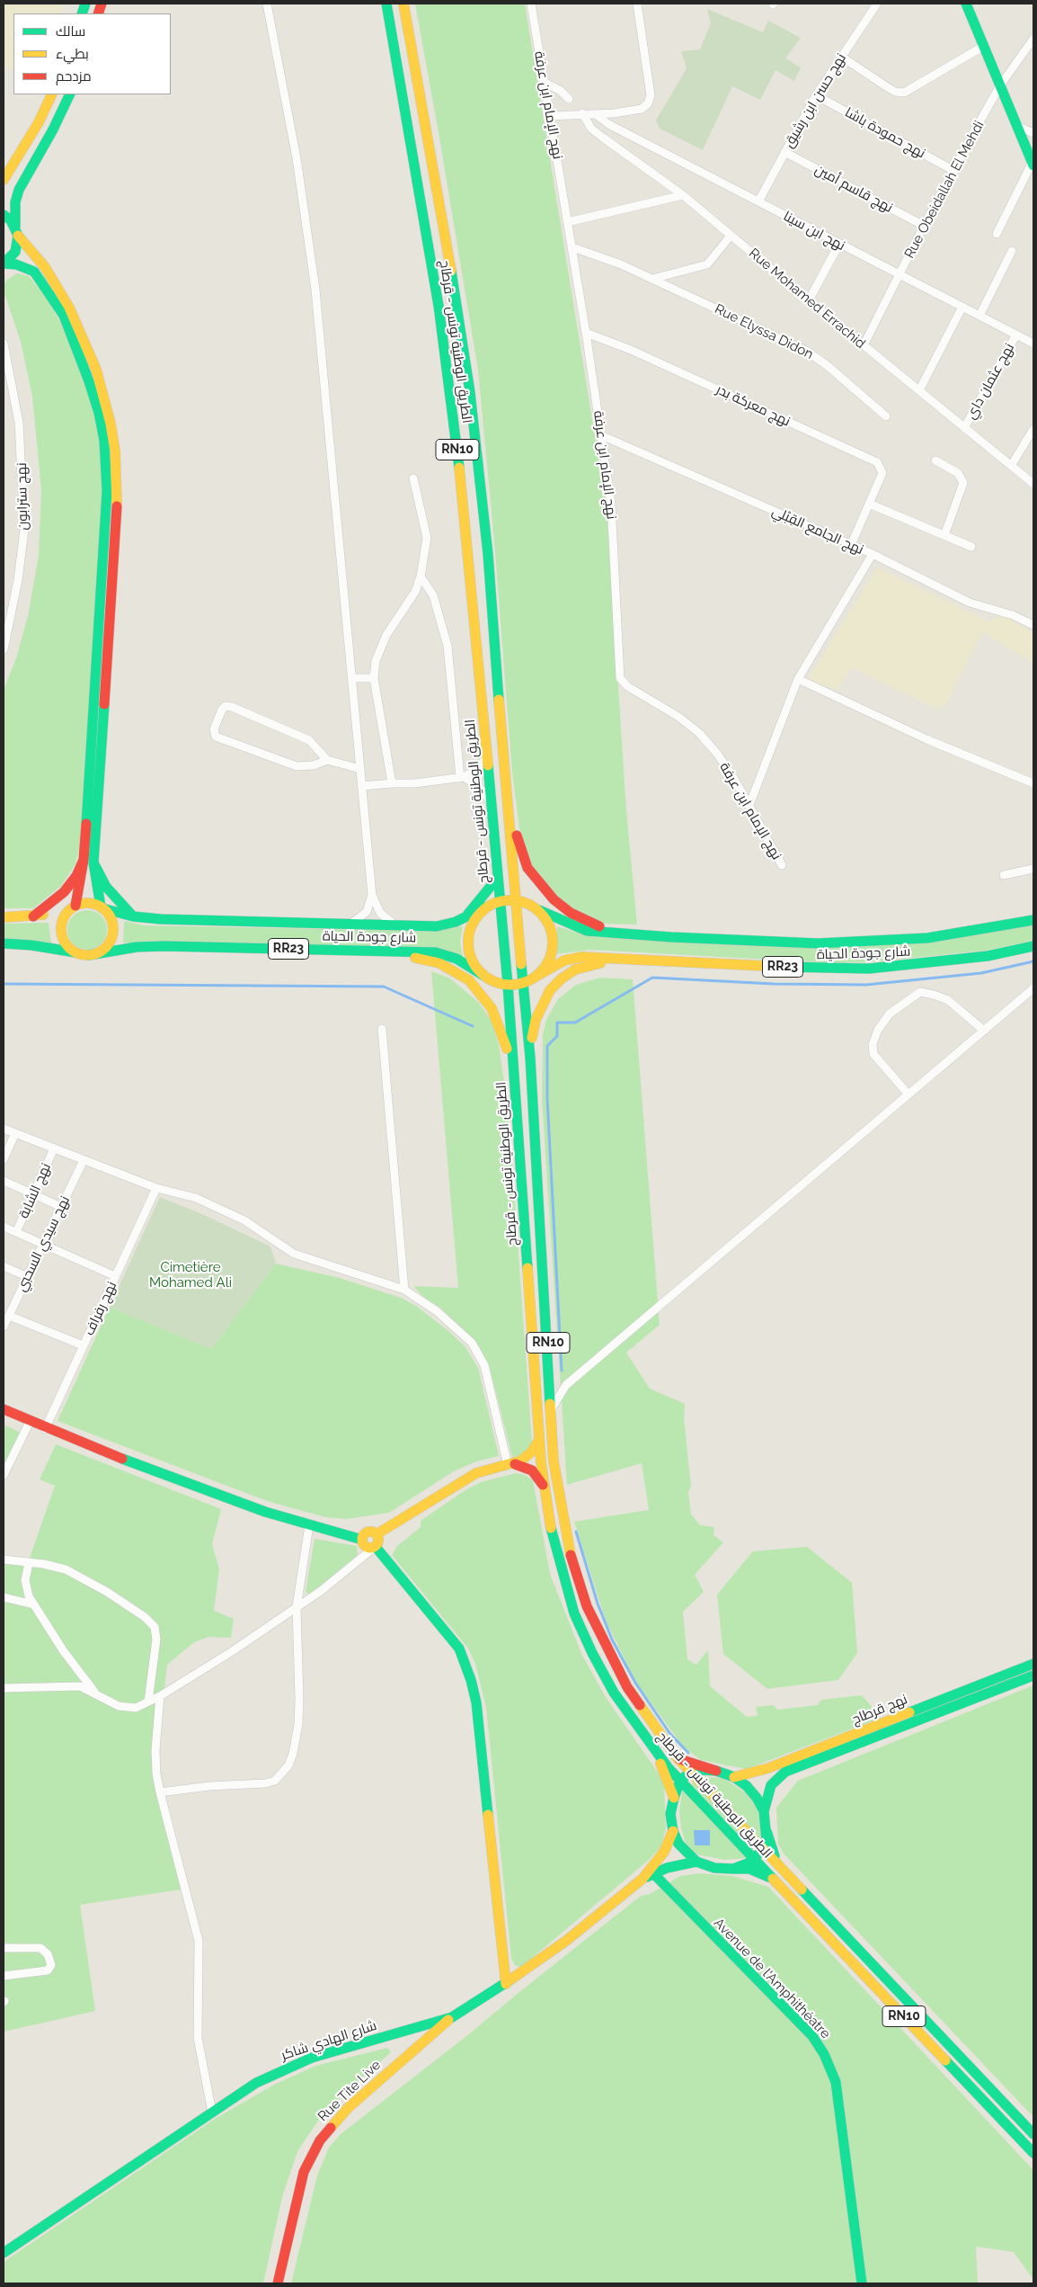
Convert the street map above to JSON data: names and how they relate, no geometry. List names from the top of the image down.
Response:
{
  "streets": {
    "main road": [
      "الطريق الوطنية تونس - قرطاج",
      "RN10",
      "شارع جودة الحياة",
      "RR23",
      "نهج قرطاج",
      "Avenue de l'Amphithéatre",
      "شارع الهادي شاكر",
      "Rue Tite Live"
    ],
    "street": [
      "نهج حسن ابن رشيق",
      "نهج الإمام ابن عرفة",
      "نهج حمودة باشا",
      "نهج قاسم أمين",
      "Rue Obeidallah El Mehdi",
      "نهج ابن سينا",
      "Rue Mohamed Errachid",
      "Rue Elyssa Didon",
      "نهج عثمان داي",
      "نهج معركة بدر",
      "نهج سترابون",
      "نهج الجامع القِبْلي",
      "نهج الشابة",
      "نهج سيدي السحبي",
      "نهج رفراف"
    ]
  },
  "crossings": [
    ["نهج حسن ابن رشيق", "نهج حمودة باشا"],
    ["نهج حسن ابن رشيق", "نهج قاسم أمين"],
    ["نهج حسن ابن رشيق", "نهج ابن سينا"],
    ["نهج الإمام ابن عرفة", "Rue Elyssa Didon"],
    ["نهج الإمام ابن عرفة", "نهج معركة بدر"],
    ["نهج الإمام ابن عرفة", "نهج الجامع القِبْلي"],
    ["نهج حمودة باشا", "Rue Obeidallah El Mehdi"],
    ["نهج قاسم أمين", "Rue Obeidallah El Mehdi"],
    ["Rue Obeidallah El Mehdi", "نهج ابن سينا"],
    ["Rue Obeidallah El Mehdi", "Rue Mohamed Errachid"],
    ["نهج ابن سينا", "نهج عثمان داي"],
    ["Rue Mohamed Errachid", "نهج عثمان داي"],
    ["الطريق الوطنية تونس - قرطاج", "شارع جودة الحياة"],
    ["نهج معركة بدر", "نهج الجامع القِبْلي"],
    ["Avenue de l'Amphithéatre", "شارع الهادي شاكر"],
    ["شارع الهادي شاكر", "Rue Tite Live"]
  ],
  "parks": ["Cimetière Mohamed Ali"],
  "legend": ["سالك", "بطيء", "مزدحم"]
}
